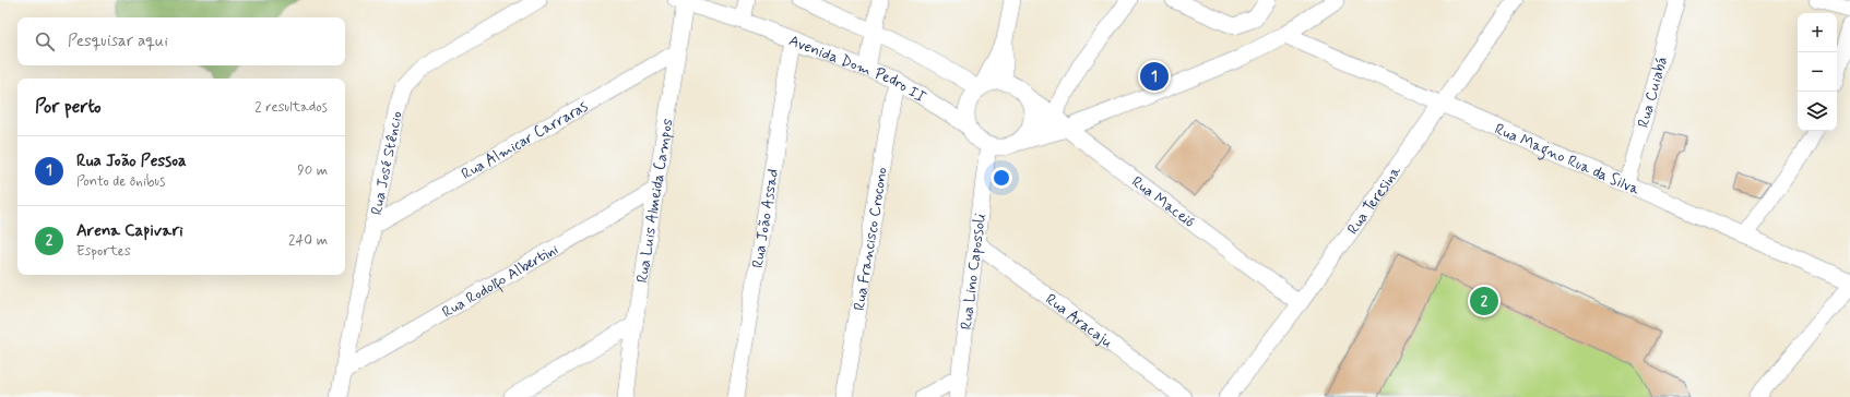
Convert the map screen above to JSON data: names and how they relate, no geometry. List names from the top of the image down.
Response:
{
  "streets": {
    "street": [
      "Avenida Dom Pedro II",
      "Rua Cuiabá",
      "Rua Almicar Carraras",
      "Rua Magno Rua da Silva",
      "Rua José Stêncio",
      "Rua Teresina",
      "Rua Luis Almeida Campos",
      "Rua Maceió",
      "Rua João Assad",
      "Rua Francisco Crocono",
      "Rua Lino Capossoli",
      "Rua Rodolfo Albertini",
      "Rua Aracaju"
    ]
  },
  "crossings": [
    ["Avenida Dom Pedro II", "Rua Maceió"],
    ["Avenida Dom Pedro II", "Rua João Assad"],
    ["Avenida Dom Pedro II", "Rua Francisco Crocono"],
    ["Avenida Dom Pedro II", "Rua Lino Capossoli"],
    ["Rua Cuiabá", "Rua Magno Rua da Silva"],
    ["Rua Almicar Carraras", "Rua José Stêncio"],
    ["Rua Almicar Carraras", "Rua Luis Almeida Campos"],
    ["Rua Magno Rua da Silva", "Rua Teresina"],
    ["Rua José Stêncio", "Rua Rodolfo Albertini"],
    ["Rua Teresina", "Rua Maceió"],
    ["Rua Luis Almeida Campos", "Rua Rodolfo Albertini"],
    ["Rua Maceió", "Rua Lino Capossoli"],
    ["Rua Lino Capossoli", "Rua Aracaju"]
  ],
  "page": {
    "map_buttons": ["+", "−"],
    "search": "Pesquisar aqui",
    "pins": ["1", "2"],
    "heading": ["Por perto", "2 resultados"],
    "list": [
      {
        "mark": "1",
        "name": "Rua João Pessoa",
        "note": "Ponto de ônibus",
        "value": "90 m"
      },
      {
        "mark": "2",
        "name": "Arena Capivari",
        "note": "Esportes",
        "value": "240 m"
      }
    ]
  }
}
